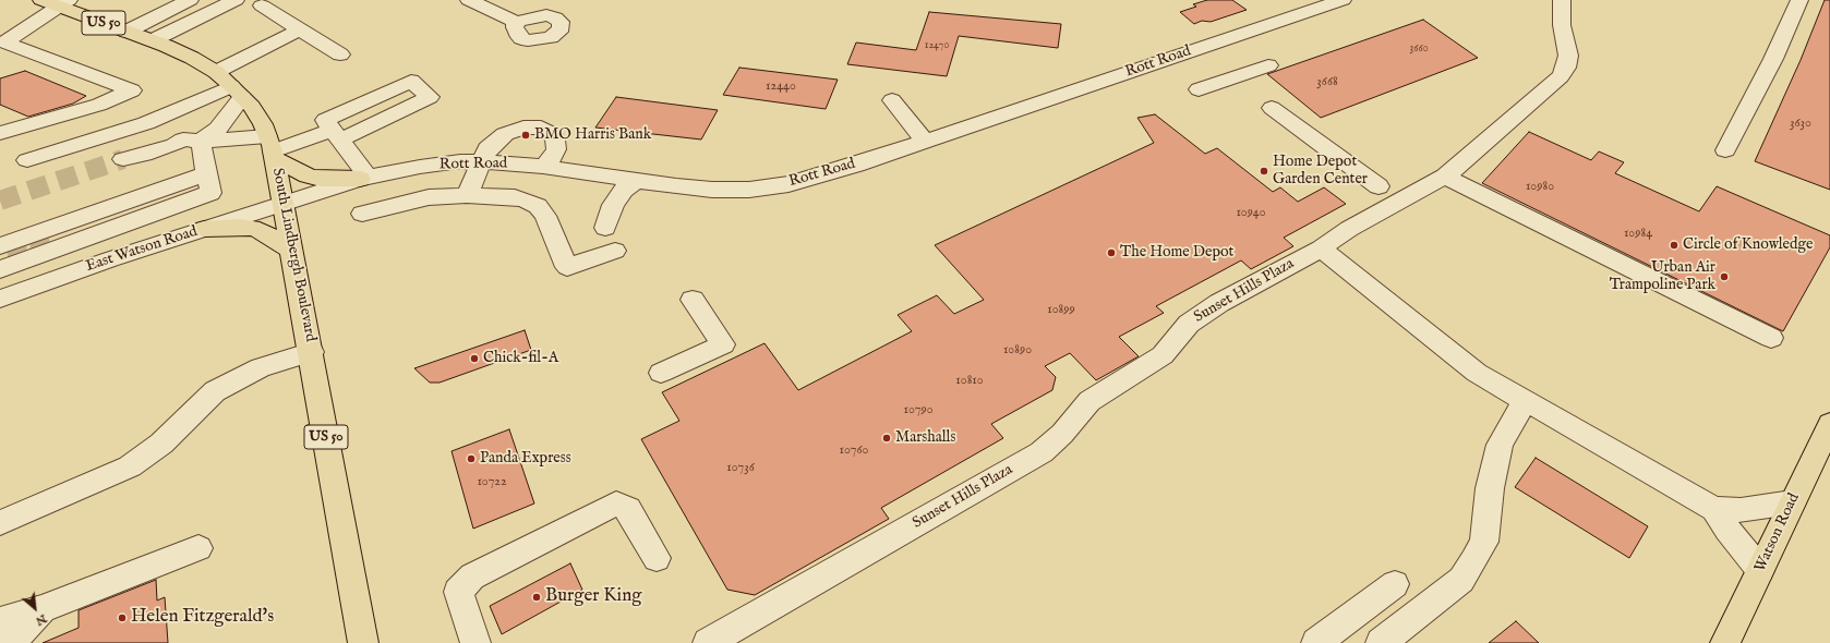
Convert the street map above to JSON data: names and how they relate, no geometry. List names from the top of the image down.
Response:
{
  "streets": {
    "main road": ["US 50", "South Lindbergh Boulevard", "Watson Road"],
    "street": ["Rott Road", "East Watson Road", "Sunset Hills Plaza"]
  },
  "crossings": [
    ["Rott Road", "East Watson Road"],
    ["Rott Road", "South Lindbergh Boulevard"],
    ["East Watson Road", "South Lindbergh Boulevard"]
  ],
  "places": [
    "BMO Harris Bank",
    "Home Depot Garden Center",
    "Circle of Knowledge",
    "The Home Depot",
    "Urban Air Trampoline Park",
    "Chick-fil-A",
    "Marshalls",
    "Panda Express",
    "Burger King",
    "Helen Fitzgerald's"
  ],
  "house_numbers": [
    "12470",
    "3660",
    "3668",
    "12440",
    "3630",
    "10980",
    "10940",
    "10984",
    "10899",
    "10890",
    "10810",
    "10790",
    "10760",
    "10736",
    "10722"
  ],
  "north": "bottom right"
}
